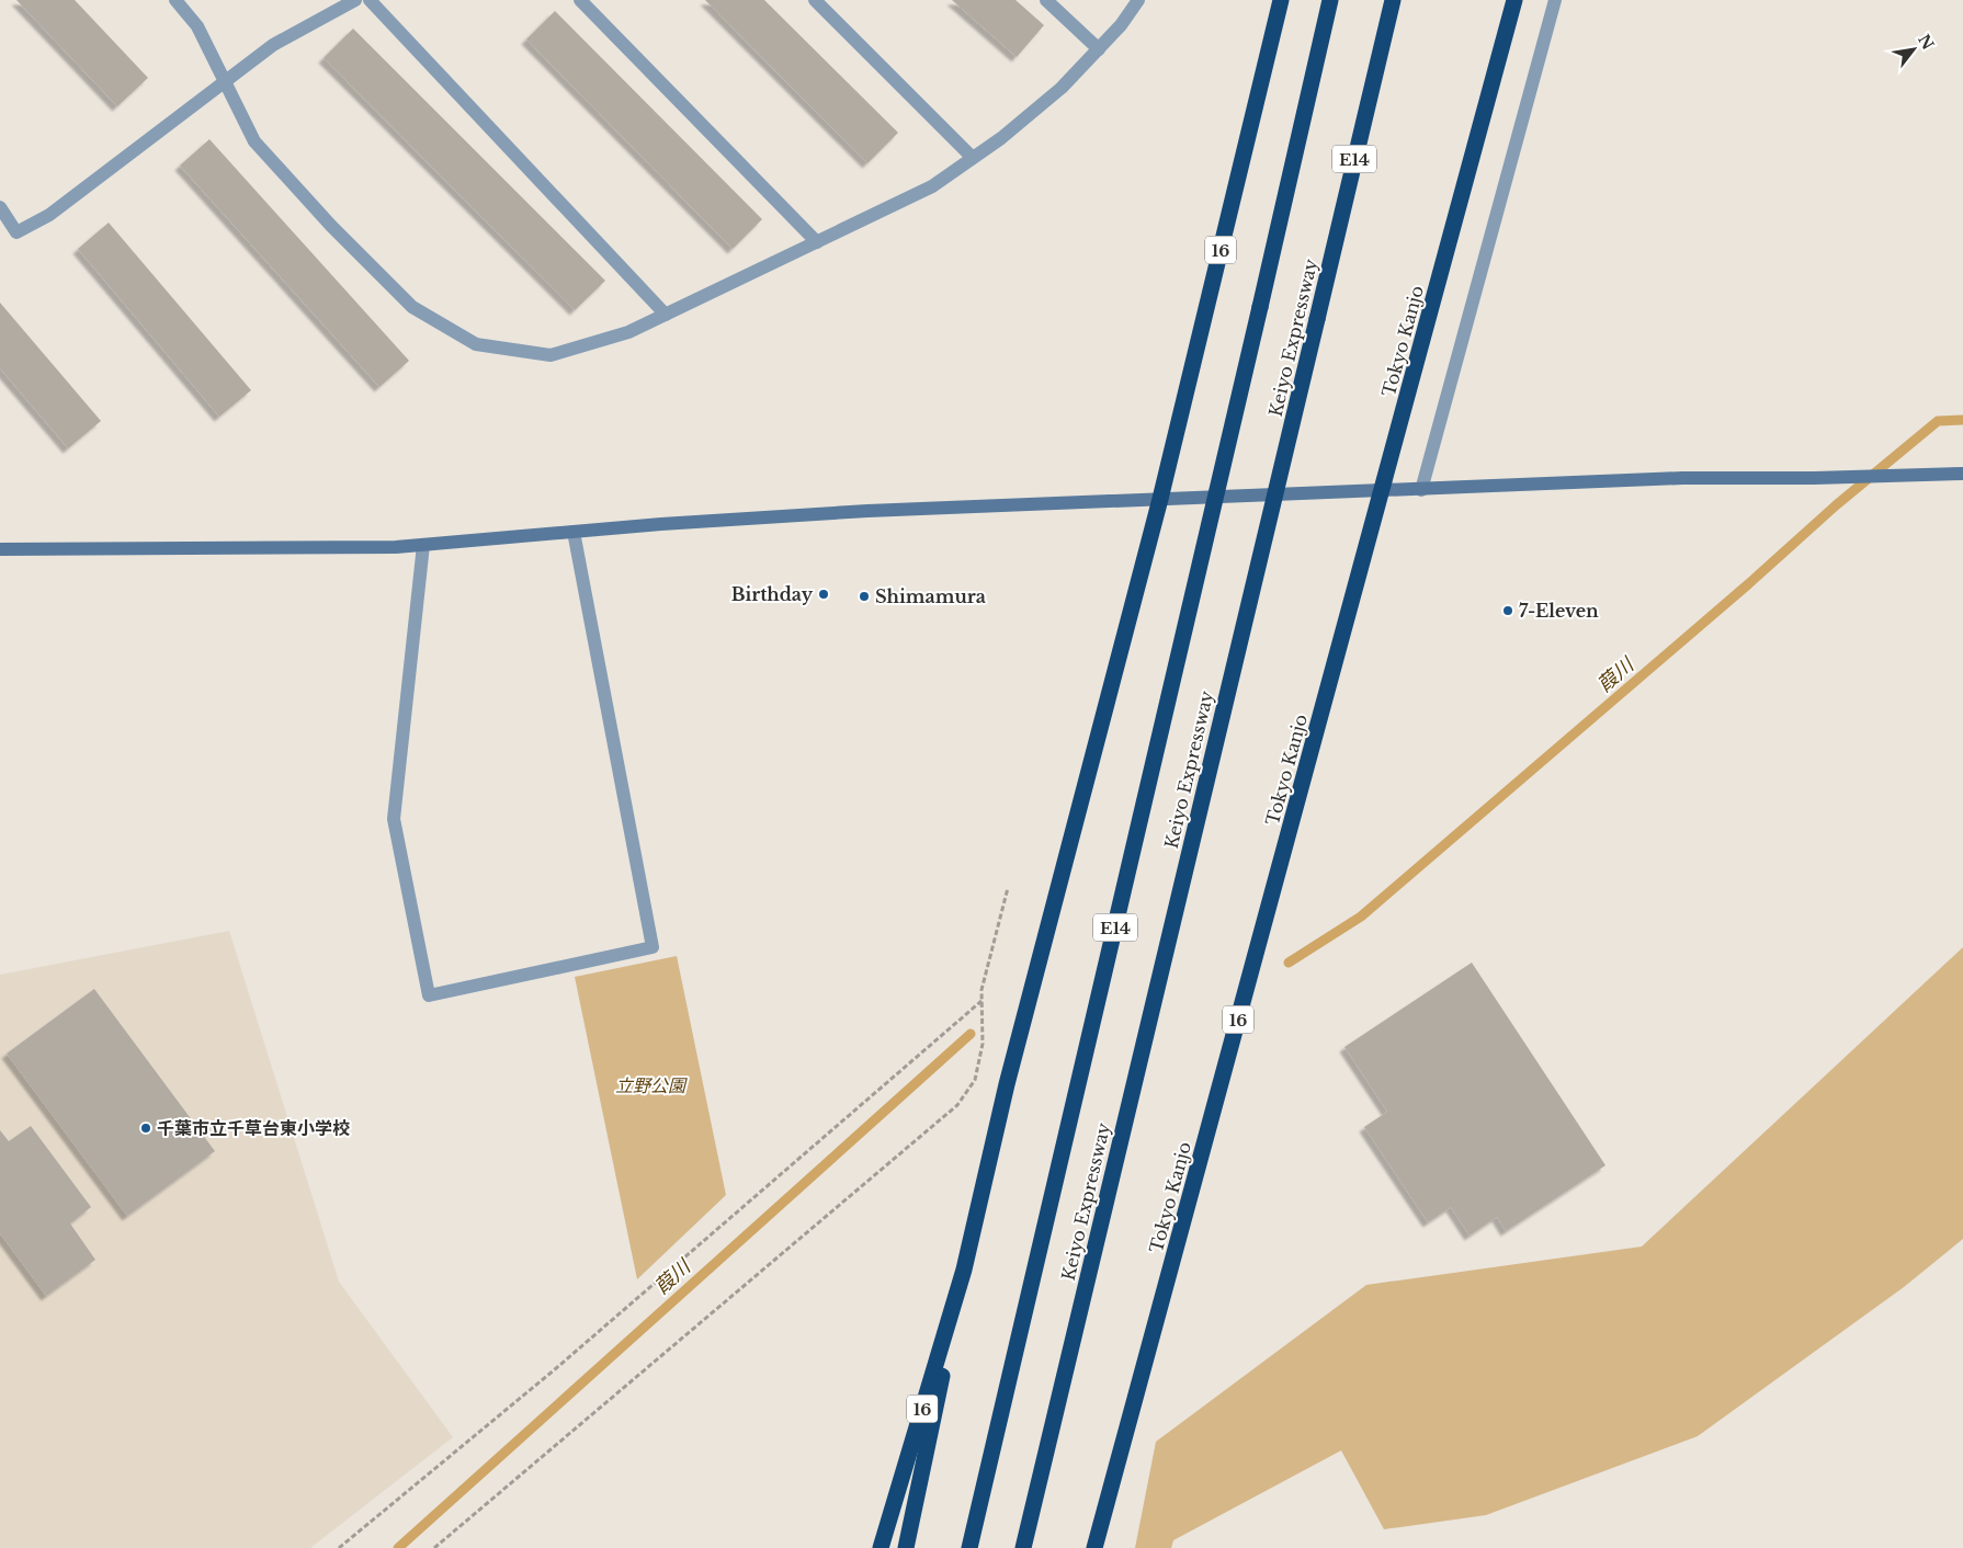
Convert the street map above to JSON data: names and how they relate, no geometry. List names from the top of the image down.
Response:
{
  "streets": {
    "highway": [
      "E14",
      "16",
      "Keiyo Expressway",
      "Tokyo Kanjo"
    ]
  },
  "water": ["葭川"],
  "parks": ["立野公園"],
  "places": [
    "Birthday",
    "Shimamura",
    "7-Eleven",
    "千葉市立千草台東小学校"
  ],
  "north": "top right"
}
